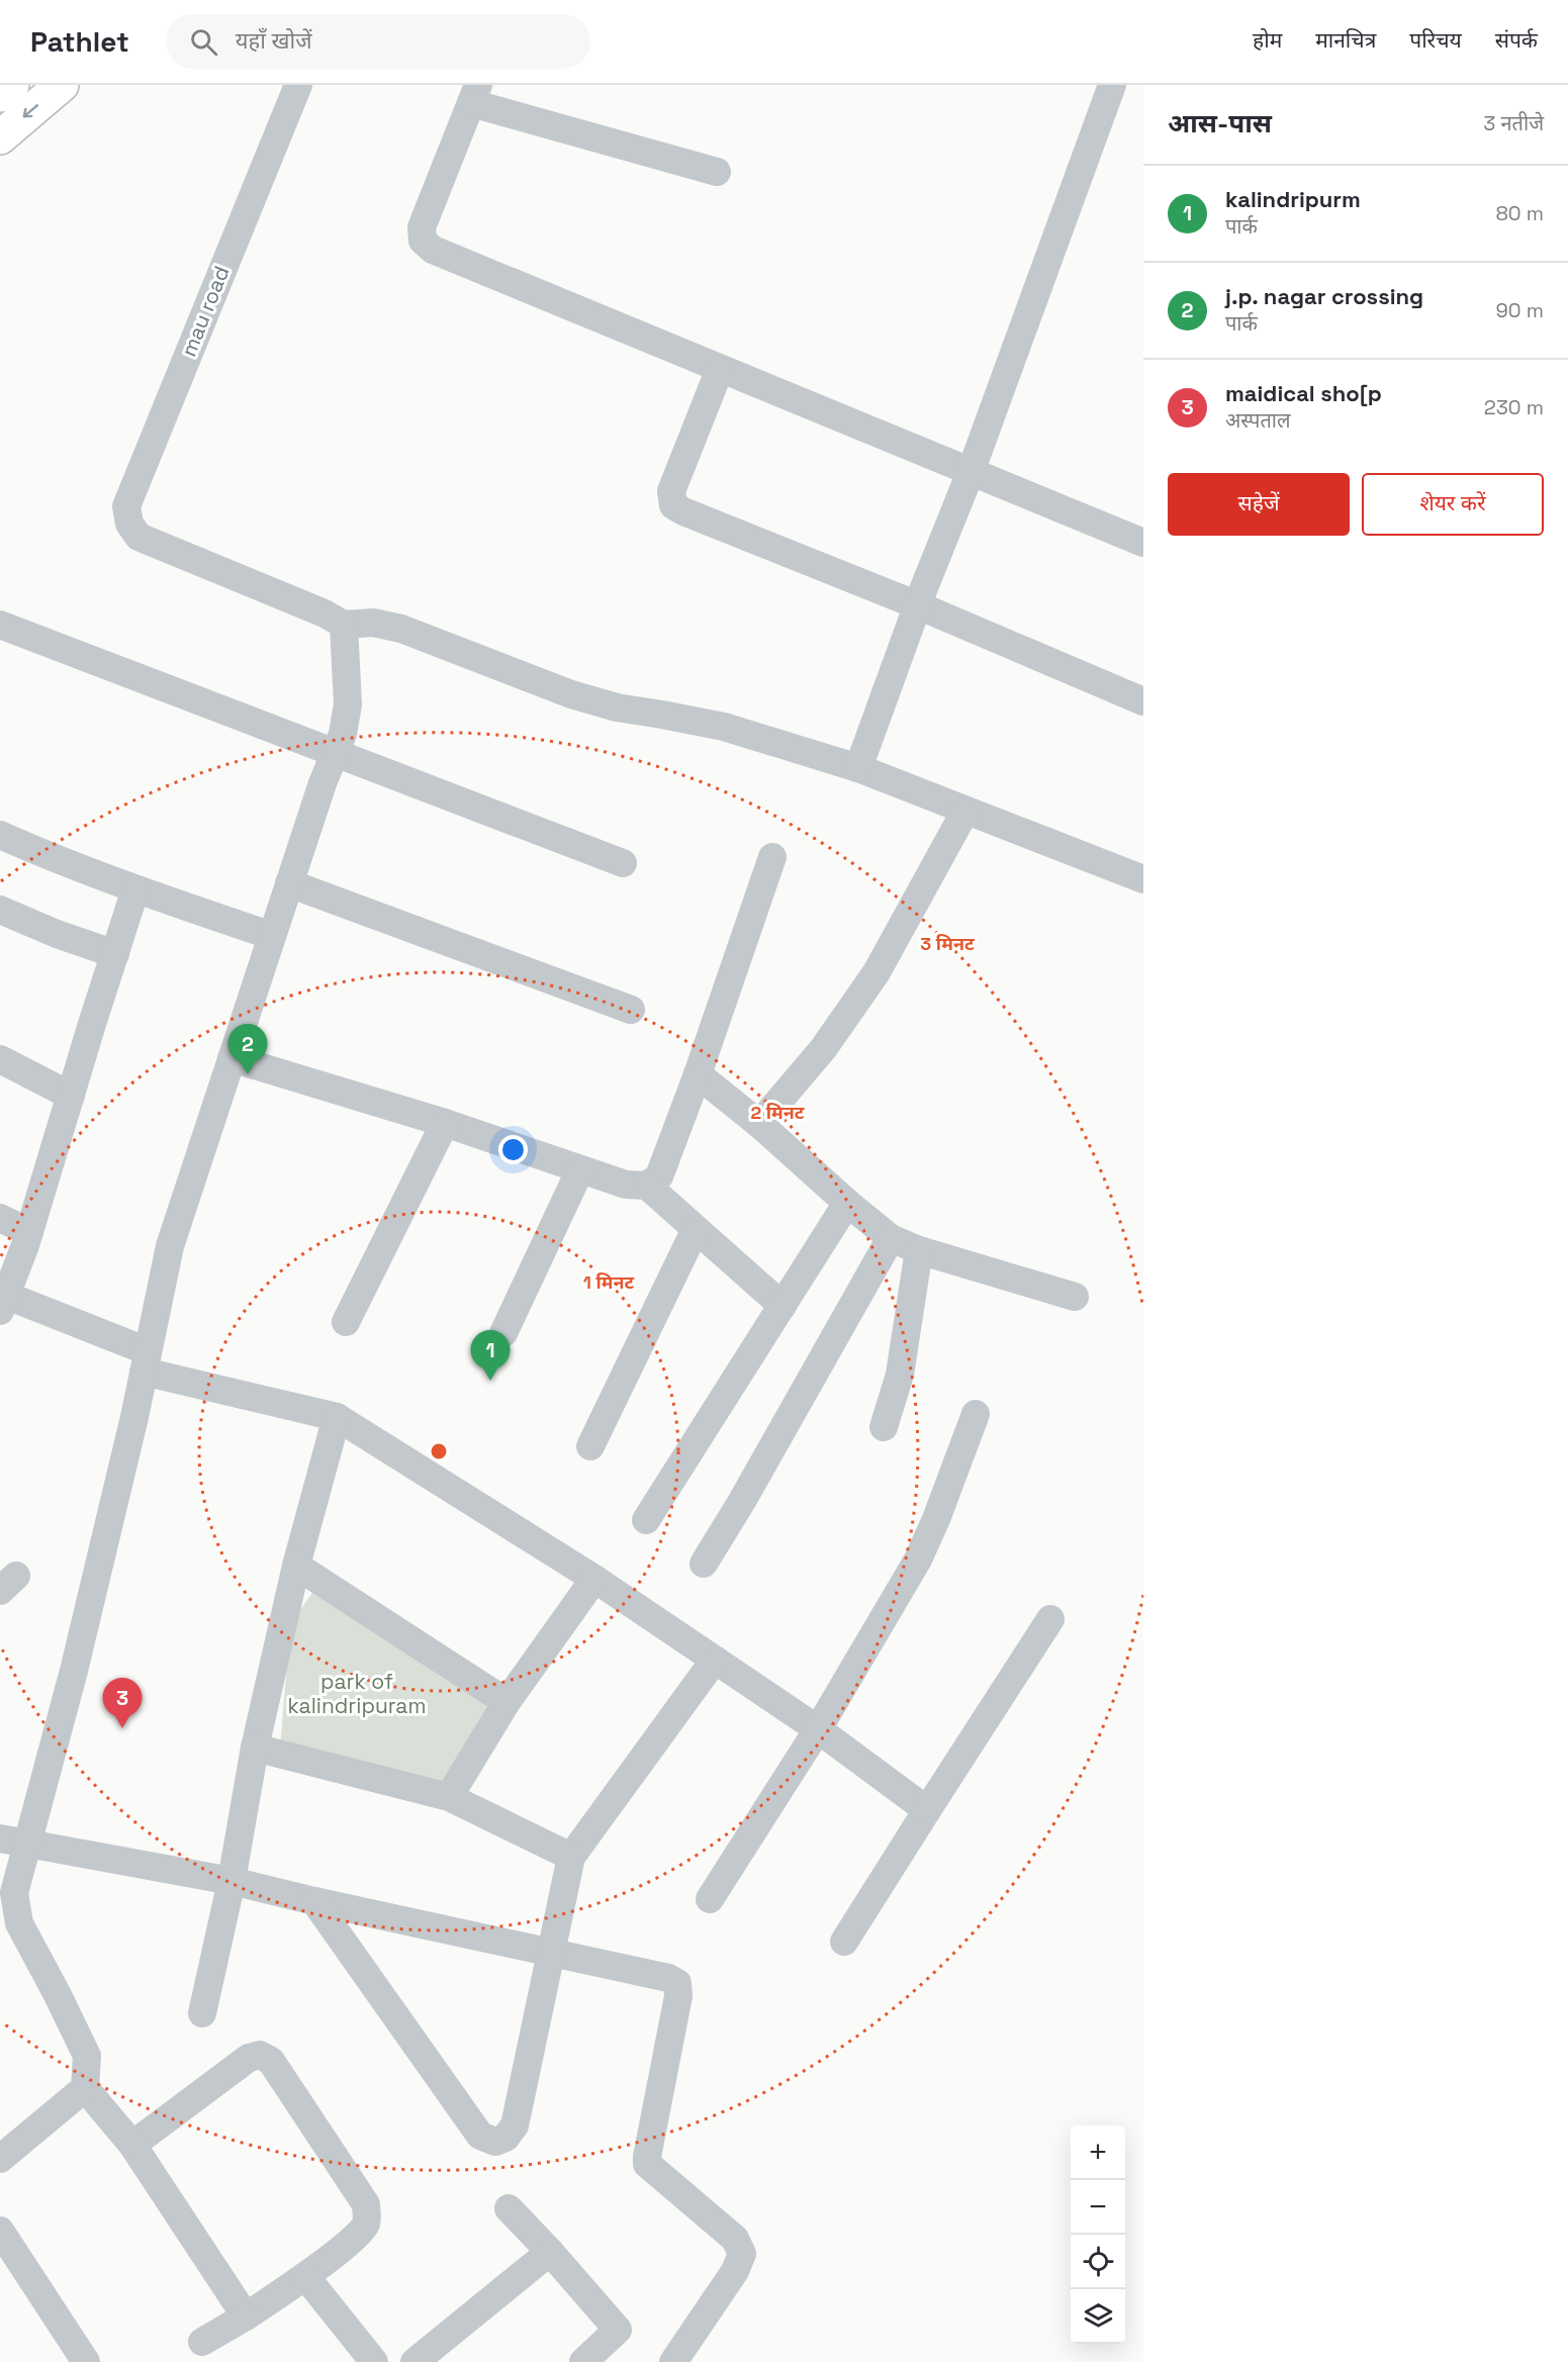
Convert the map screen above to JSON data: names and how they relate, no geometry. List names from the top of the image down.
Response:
{
  "streets": {
    "street": ["mau road"]
  },
  "parks": ["park of kalindripuram"],
  "page": {
    "header": "Pathlet",
    "search": "यहाँ खोजें",
    "nav": [
      "होम",
      "मानचित्र",
      "परिचय",
      "संपर्क"
    ],
    "heading": ["आस-पास", "3 नतीजे"],
    "list": [
      {
        "mark": "1",
        "name": "kalindripurm",
        "note": "पार्क",
        "value": "80 m"
      },
      {
        "mark": "2",
        "name": "j.p. nagar crossing",
        "note": "पार्क",
        "value": "90 m"
      },
      {
        "mark": "3",
        "name": "maidical sho[p",
        "note": "अस्पताल",
        "value": "230 m"
      }
    ],
    "buttons": ["सहेजें", "शेयर करें"],
    "pins": ["2", "1", "3"],
    "map_buttons": ["+", "−"]
  },
  "rings": ["3 मिनट", "2 मिनट", "1 मिनट"]
}
